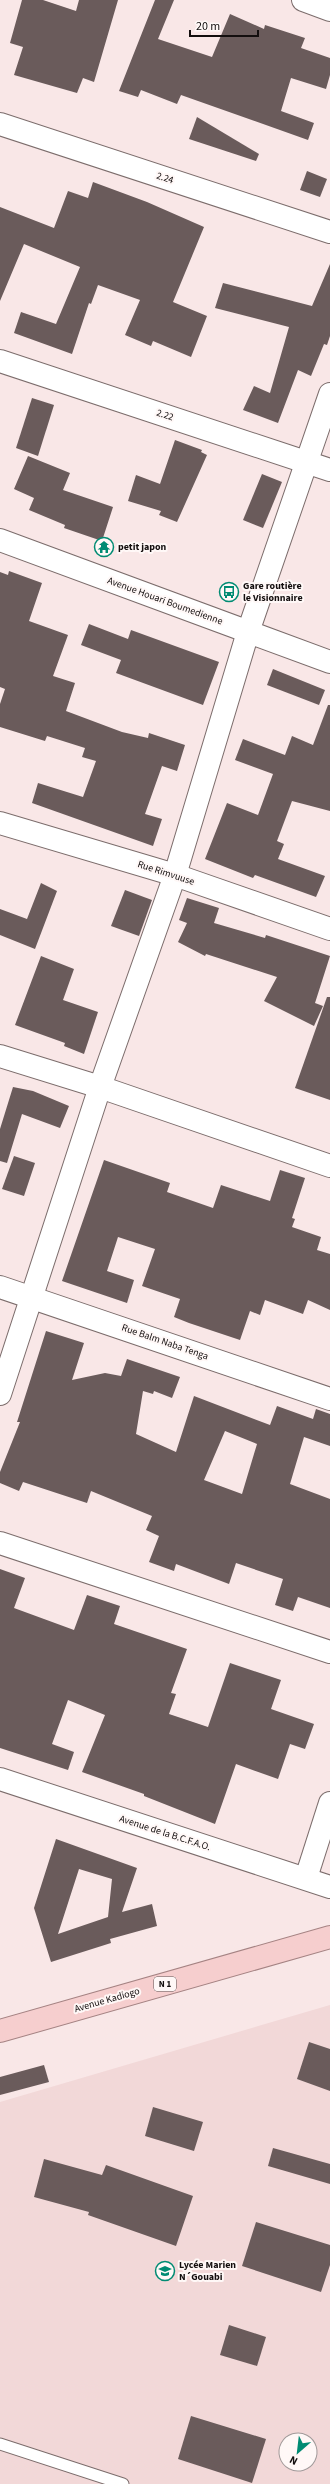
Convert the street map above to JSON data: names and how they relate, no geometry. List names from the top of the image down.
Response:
{
  "streets": {
    "highway": ["N 1", "Avenue Kadiogo"],
    "street": [
      "2.24",
      "2.22",
      "Avenue Houari Boumedienne",
      "Rue Rimvuuse",
      "Rue Balm Naba Tenga",
      "Avenue de la B.C.F.A.O."
    ]
  },
  "places": {
    "temple": ["petit japon"],
    "bus stop": ["Gare routière le Visionnaire"],
    "school or university": ["Lycée Marien N´Gouabi"]
  },
  "scale_bar": "20 m",
  "north": "bottom left"
}
